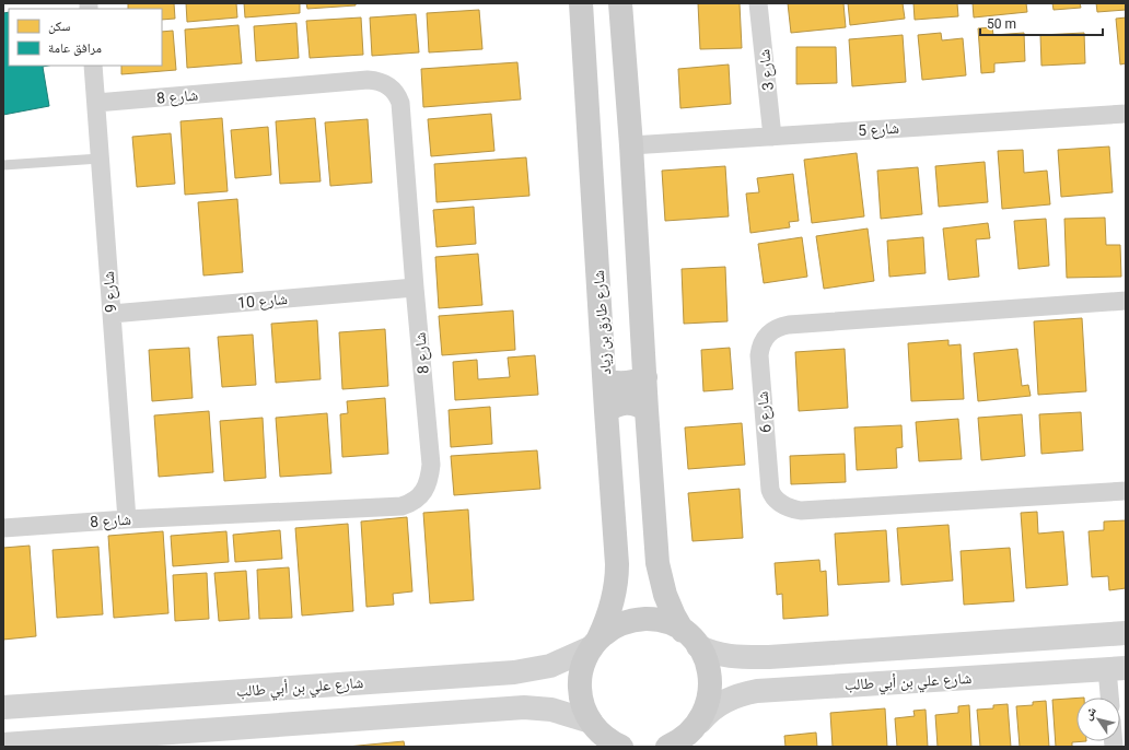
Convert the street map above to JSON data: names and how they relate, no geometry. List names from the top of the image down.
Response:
{
  "streets": {
    "main road": ["شارع طارق بن زياد"],
    "street": [
      "شارع 3",
      "شارع 8",
      "شارع 5",
      "شارع 9",
      "شارع 10",
      "شارع 6",
      "شارع علي بن أبي طالب"
    ]
  },
  "crossings": [
    ["شارع 3", "شارع 5"],
    ["شارع 8", "شارع 9"],
    ["شارع 8", "شارع 10"],
    ["شارع 9", "شارع 10"],
    ["شارع طارق بن زياد", "شارع علي بن أبي طالب"]
  ],
  "legend": ["سكن", "مرافق عامة"],
  "scale_bar": "50 m",
  "north": "top left"
}
